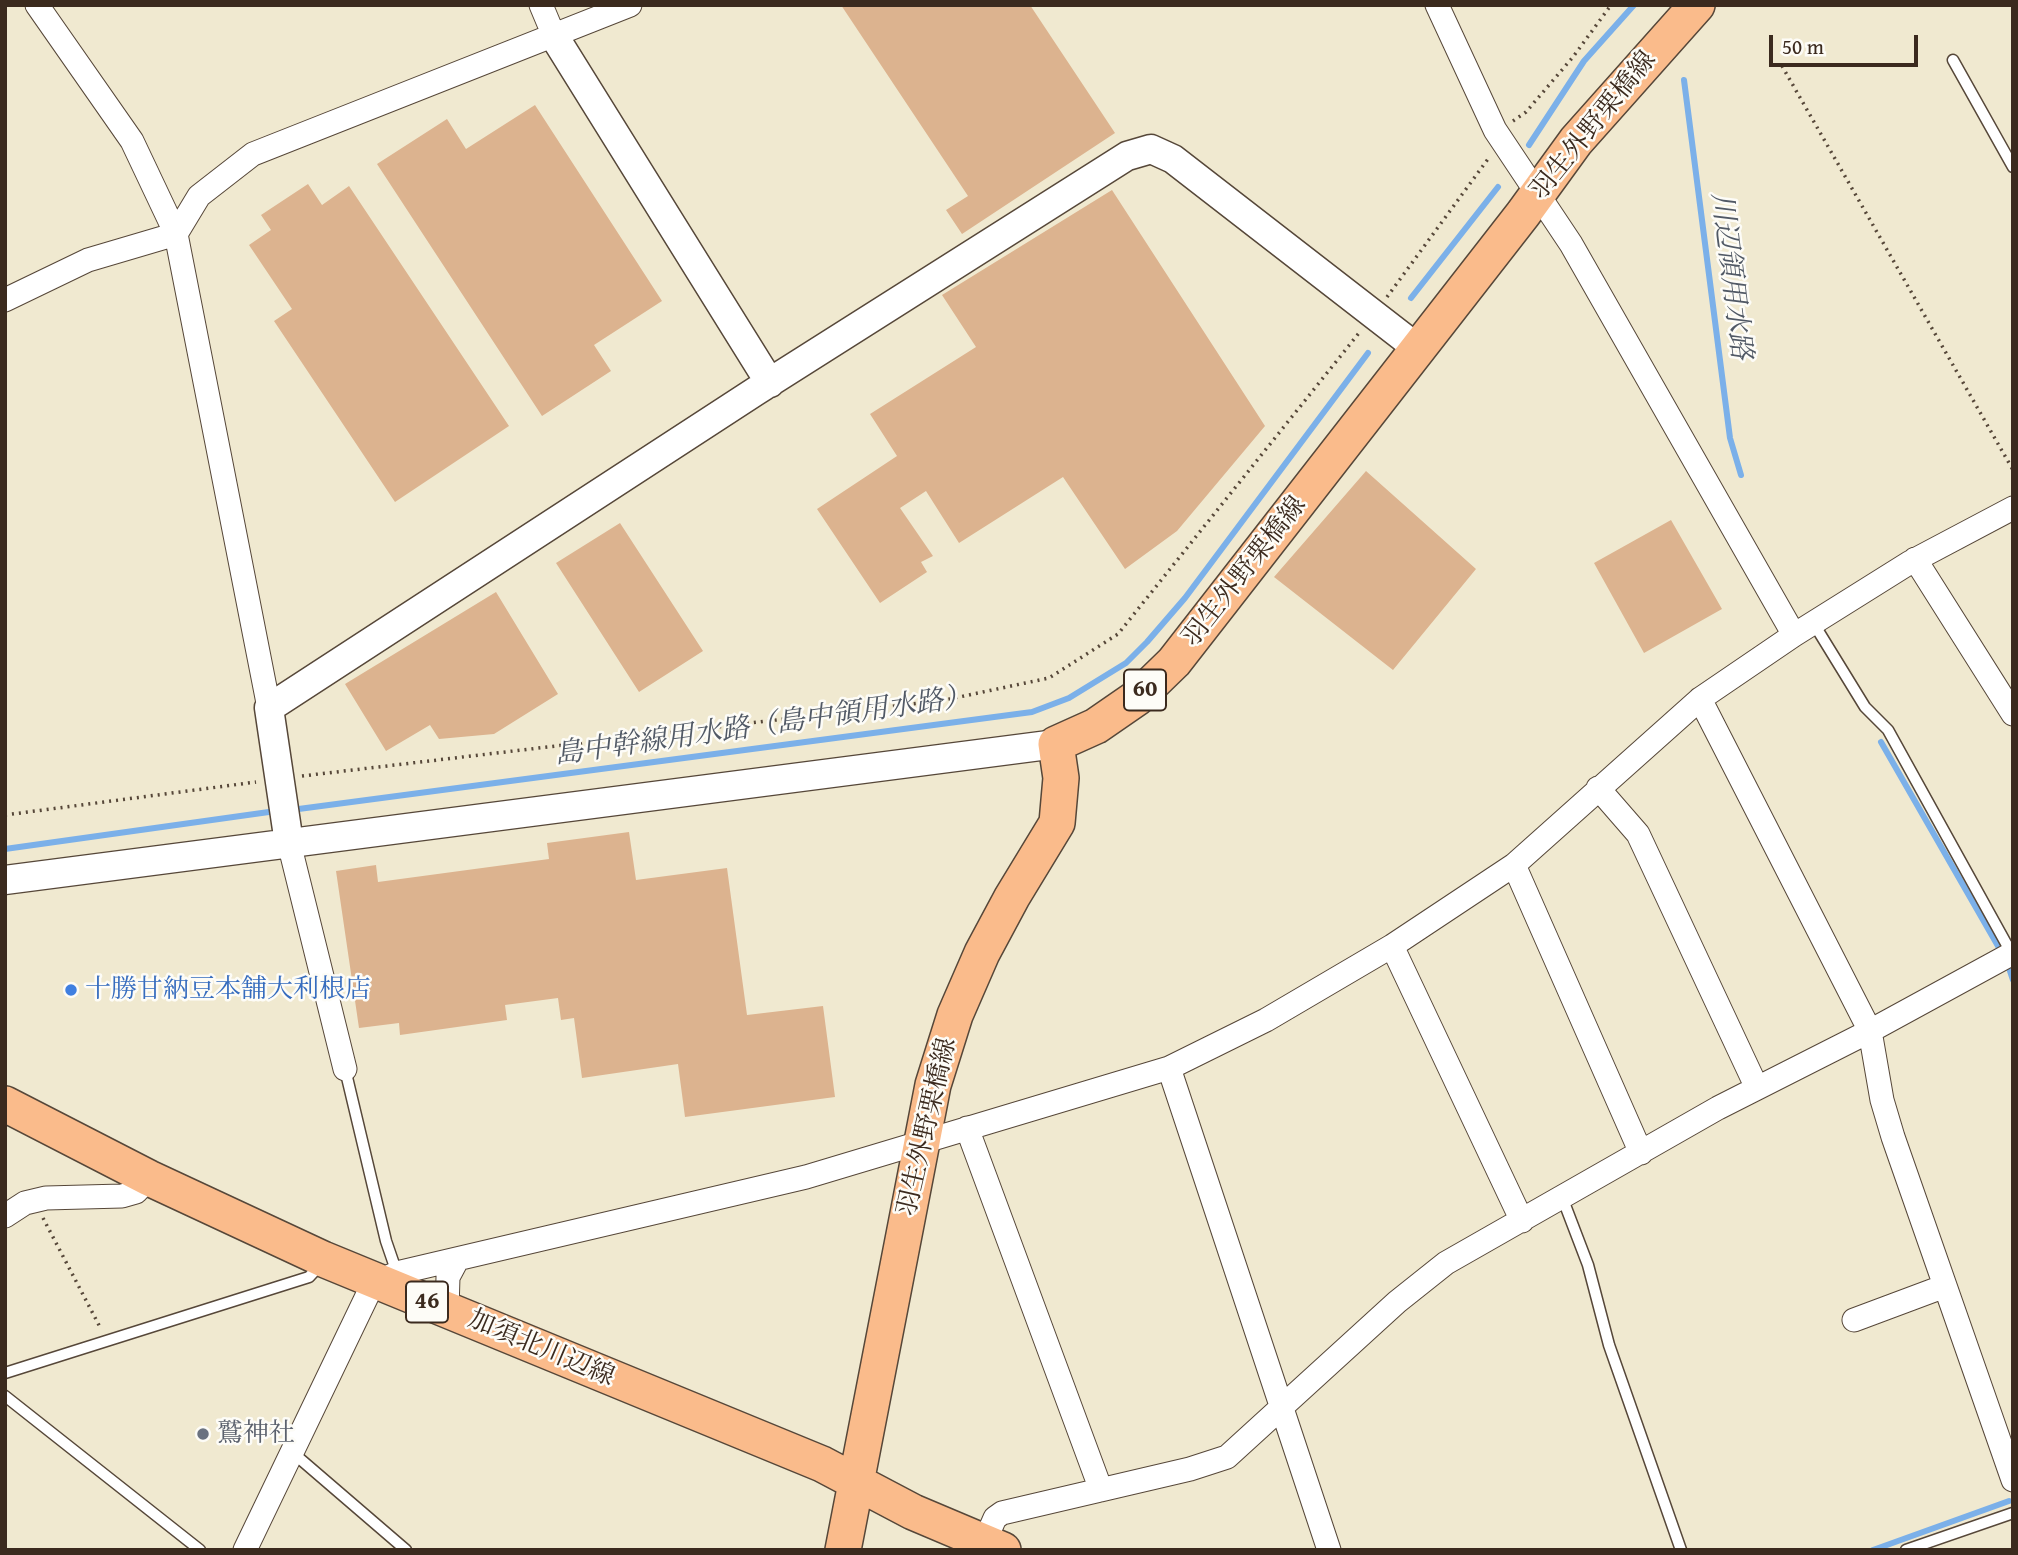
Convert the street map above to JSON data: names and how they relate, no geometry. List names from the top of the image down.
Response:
{
  "streets": {
    "main road": [
      "羽生外野栗橋線",
      "60",
      "46",
      "加須北川辺線"
    ]
  },
  "crossings": [
    ["羽生外野栗橋線", "加須北川辺線"]
  ],
  "water": ["川辺領用水路", "島中幹線用水路（島中領用水路）"],
  "places": ["十勝甘納豆本舗大利根店", "鷲神社"],
  "scale_bar": "50 m"
}
